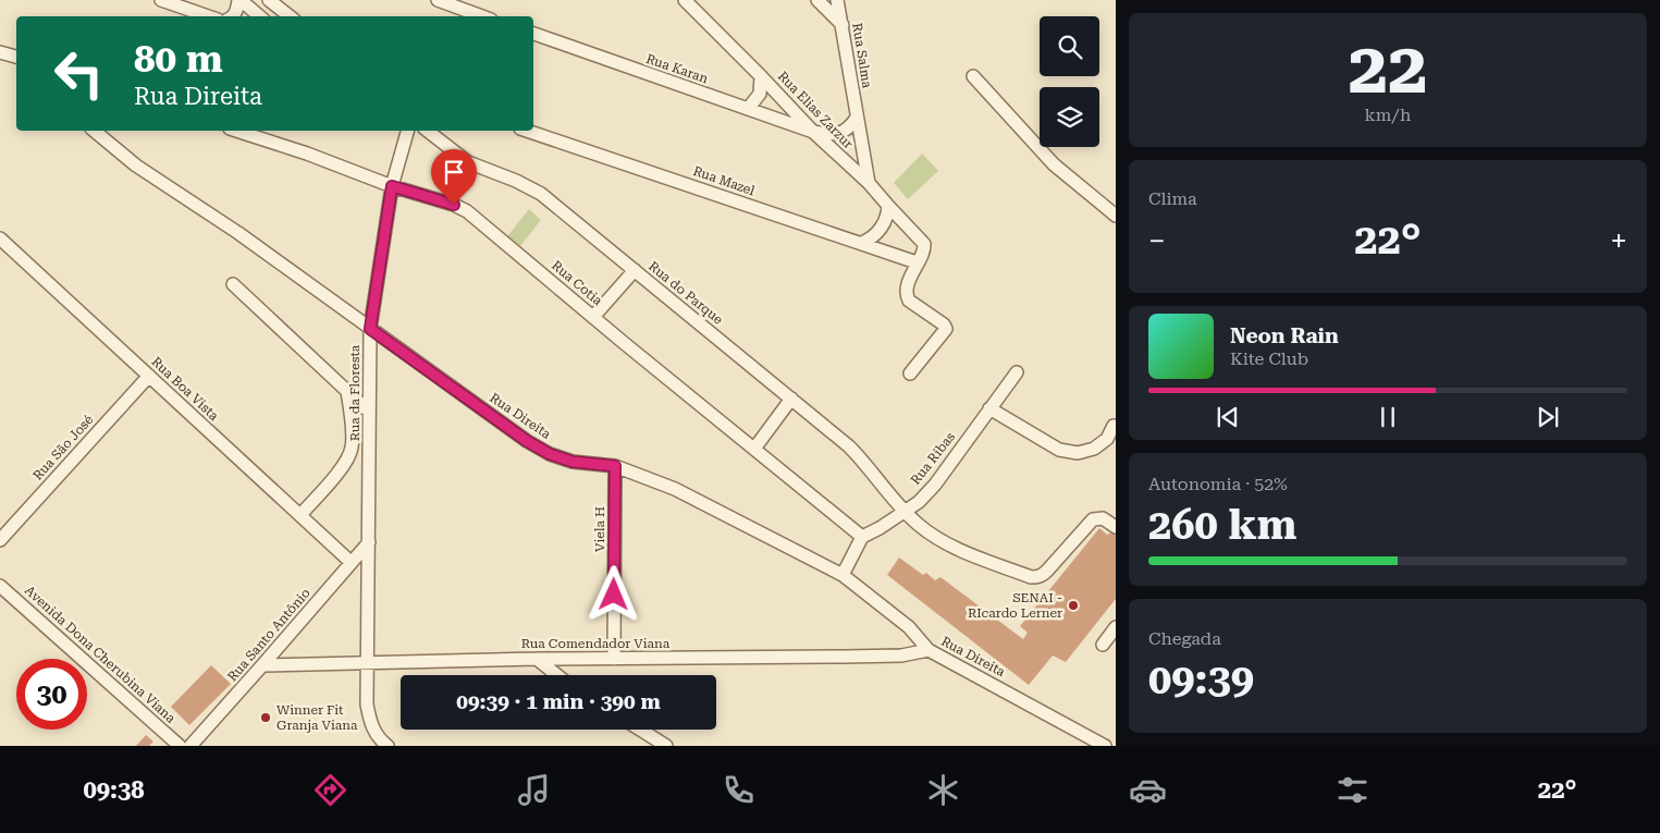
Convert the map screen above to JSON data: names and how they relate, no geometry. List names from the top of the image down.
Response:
{
  "streets": {
    "street": [
      "Rua Salma",
      "Rua Karan",
      "Rua Elias Zarzur",
      "Rua Mazel",
      "Rua Cotia",
      "Rua do Parque",
      "Rua Boa Vista",
      "Rua da Floresta",
      "Rua Direita",
      "Rua São José",
      "Rua Ribas",
      "Viela H",
      "Rua Santo Antônio",
      "Rua Comendador Viana",
      "Avenida Dona Cherubina Viana"
    ]
  },
  "crossings": [
    ["Rua Salma", "Rua Elias Zarzur"],
    ["Rua Karan", "Rua Elias Zarzur"],
    ["Rua Elias Zarzur", "Rua Mazel"],
    ["Rua Cotia", "Rua da Floresta"],
    ["Rua Cotia", "Rua Ribas"],
    ["Rua do Parque", "Rua Ribas"],
    ["Rua Boa Vista", "Rua da Floresta"],
    ["Rua Boa Vista", "Rua São José"],
    ["Rua Boa Vista", "Rua Santo Antônio"],
    ["Rua da Floresta", "Rua Direita"],
    ["Rua da Floresta", "Rua Santo Antônio"],
    ["Rua da Floresta", "Rua Comendador Viana"],
    ["Rua Direita", "Viela H"],
    ["Rua Direita", "Rua Comendador Viana"],
    ["Viela H", "Rua Comendador Viana"],
    ["Rua Santo Antônio", "Rua Comendador Viana"]
  ],
  "places": ["SENAI - RIcardo Lerner", "Winner Fit Granja Viana"],
  "page": {
    "tile": [
      ["22", "km/h"],
      "Clima",
      ["Autonomia · 52%", "260 km"],
      ["Chegada", "09:39"]
    ],
    "turn": ["80 m", "Rua Direita"],
    "heat": ["−", "22°", "+"],
    "song": ["Neon Rain", "Kite Club"],
    "limit": "30",
    "trip": "09:39 · 1 min · 390 m",
    "tabs": ["09:38", "22°"]
  }
}
